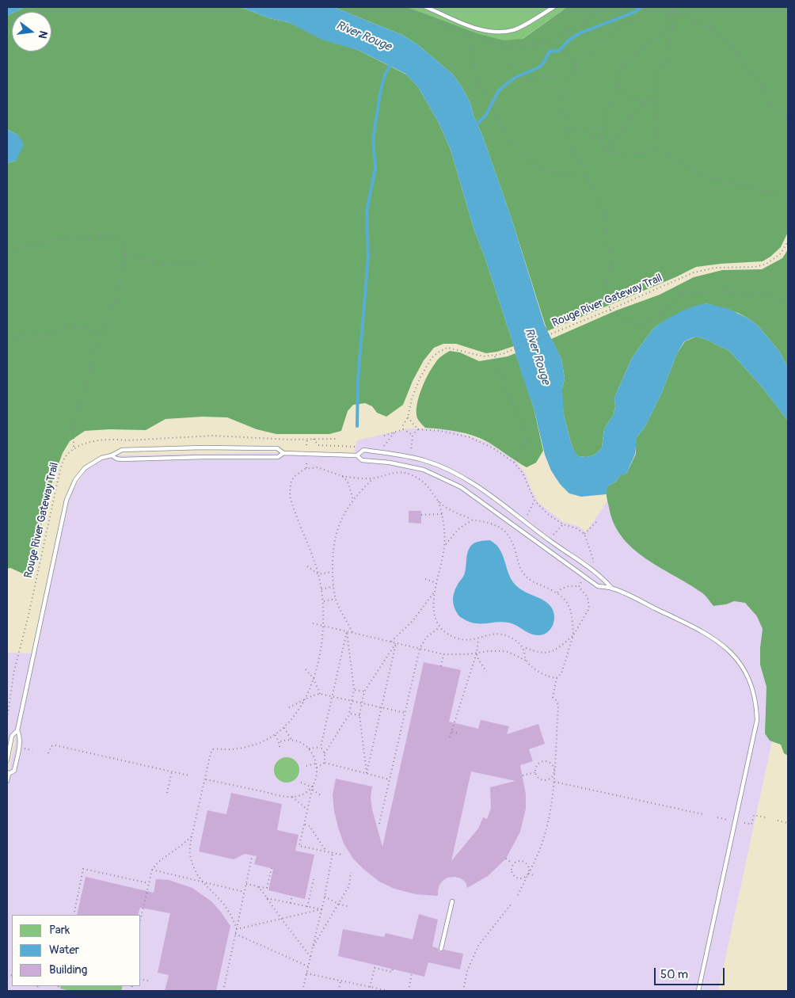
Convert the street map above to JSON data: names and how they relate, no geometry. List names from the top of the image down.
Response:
{
  "streets": {
    "path": ["Rouge River Gateway Trail"]
  },
  "water": ["River Rouge"],
  "legend": ["Park", "Water", "Building"],
  "scale_bar": "50 m",
  "north": "right"
}
